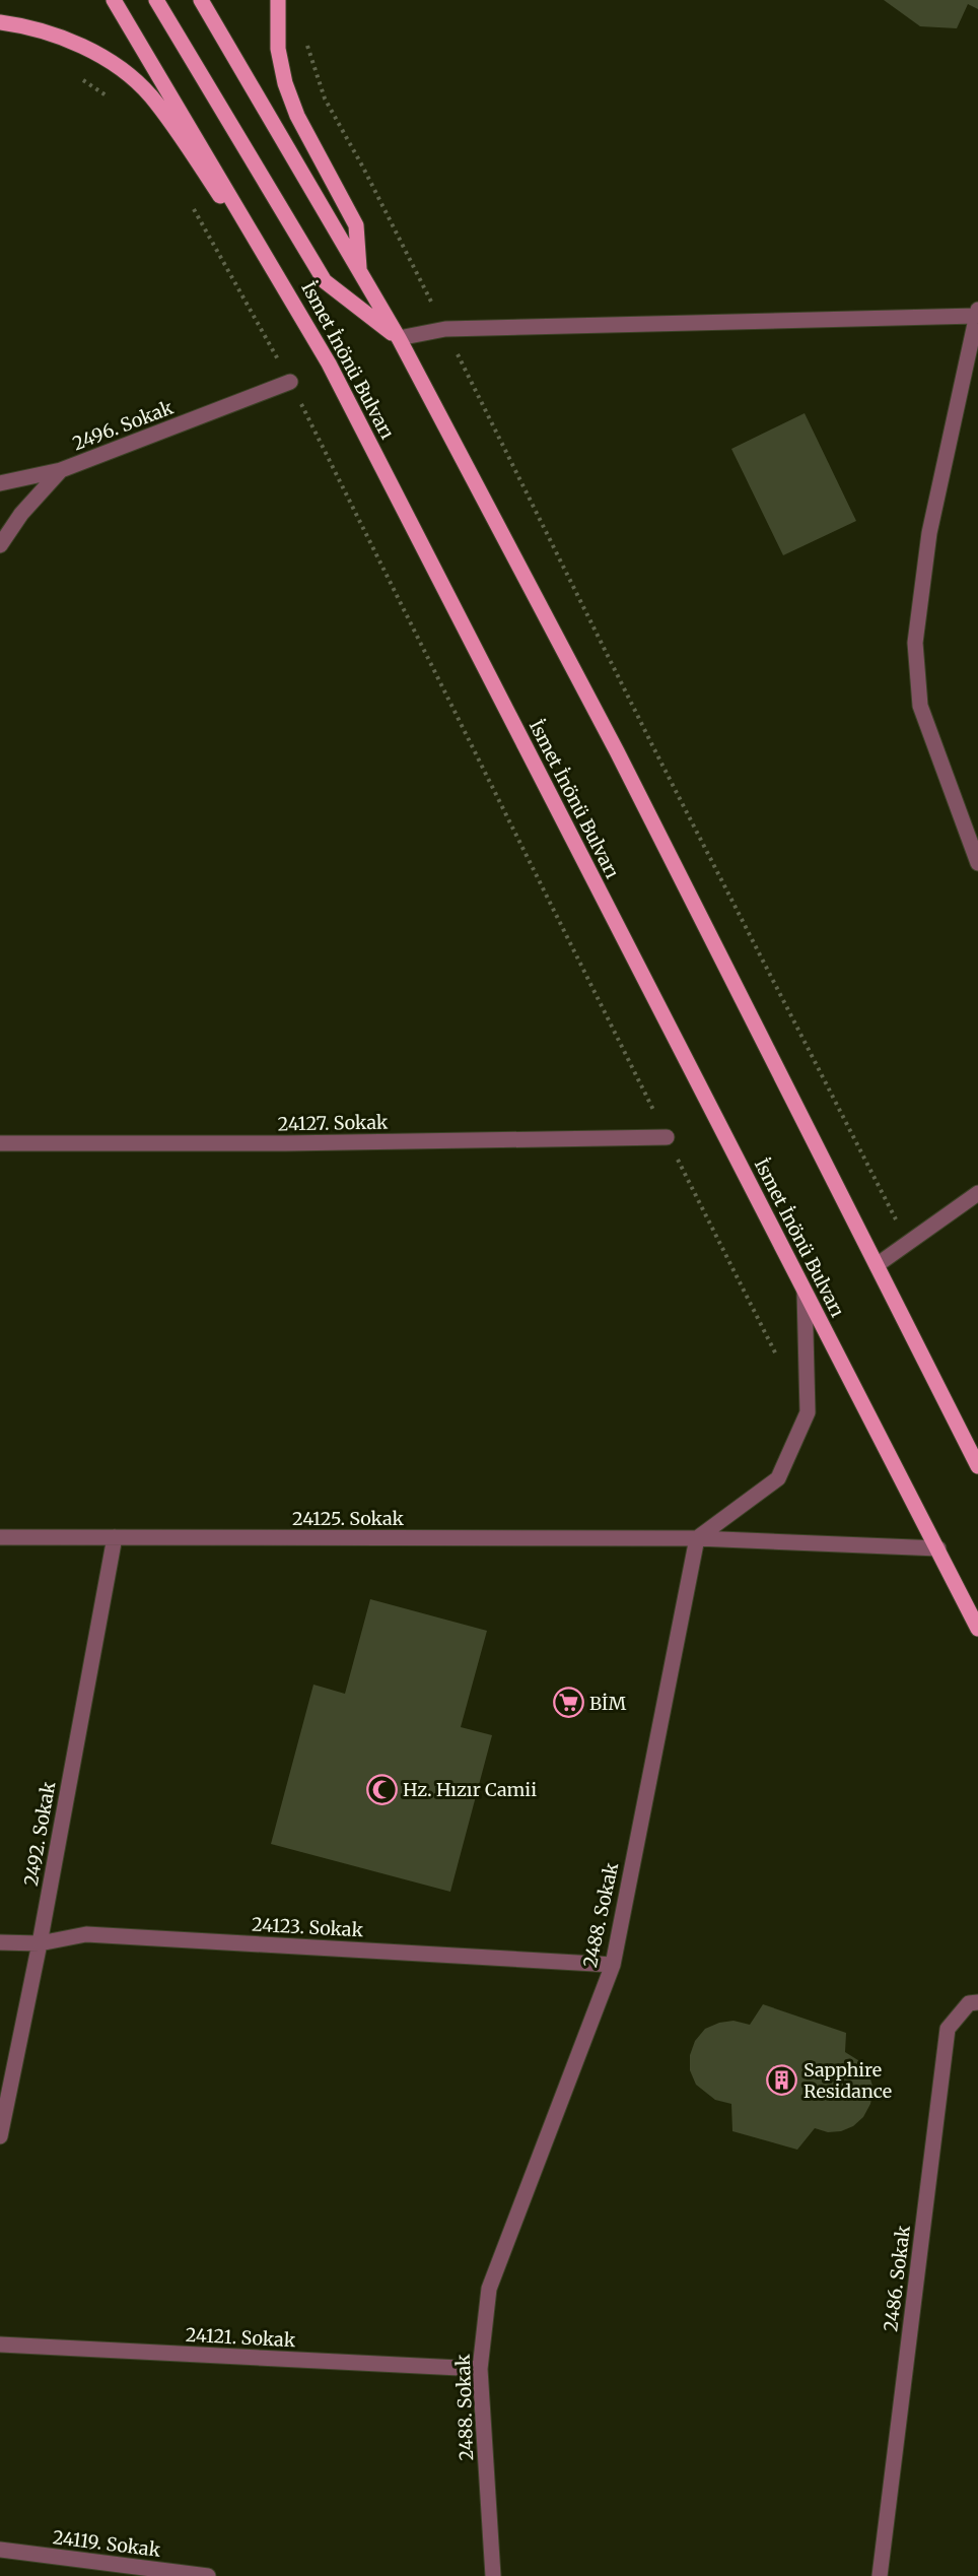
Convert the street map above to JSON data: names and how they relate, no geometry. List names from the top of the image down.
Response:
{
  "streets": {
    "main road": ["İsmet İnönü Bulvarı"],
    "street": [
      "2496. Sokak",
      "24127. Sokak",
      "24125. Sokak",
      "2492. Sokak",
      "2488. Sokak",
      "24123. Sokak",
      "2486. Sokak",
      "24121. Sokak",
      "24119. Sokak"
    ]
  },
  "crossings": [
    ["İsmet İnönü Bulvarı", "24125. Sokak"],
    ["24125. Sokak", "2492. Sokak"],
    ["24125. Sokak", "2488. Sokak"],
    ["2492. Sokak", "24123. Sokak"],
    ["2488. Sokak", "24123. Sokak"],
    ["2488. Sokak", "24121. Sokak"]
  ],
  "places": {
    "supermarket": ["BİM"],
    "mosque": ["Hz. Hızır Camii"],
    "building": ["Sapphire Residance"]
  }
}
